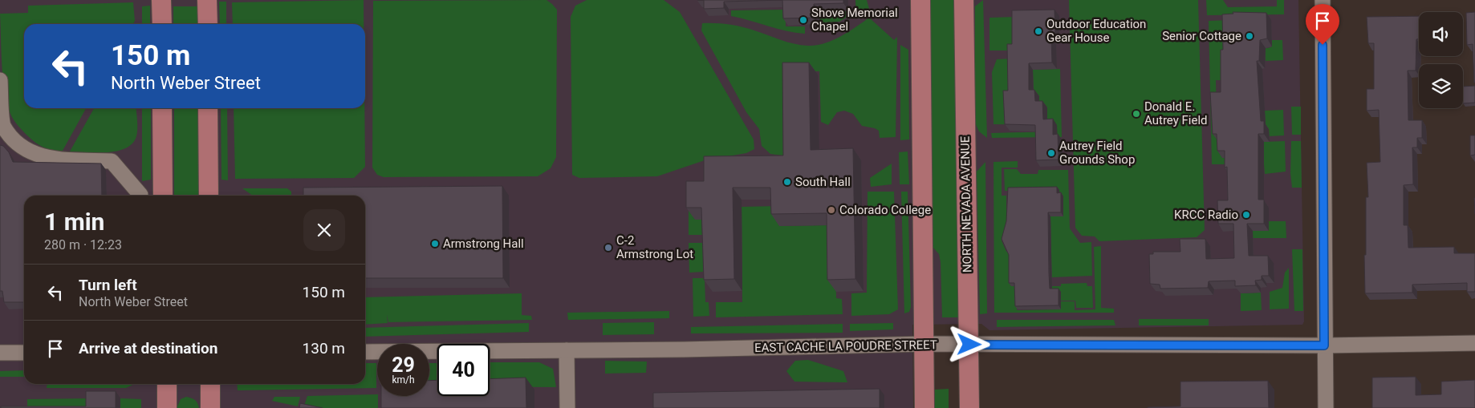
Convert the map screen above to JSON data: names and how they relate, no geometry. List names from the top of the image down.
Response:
{
  "streets": {
    "main road": ["NORTH NEVADA AVENUE"],
    "street": ["EAST CACHE LA POUDRE STREET"]
  },
  "crossings": [
    ["NORTH NEVADA AVENUE", "EAST CACHE LA POUDRE STREET"]
  ],
  "places": [
    "Shove Memorial Chapel",
    "Outdoor Education Gear House",
    "Senior Cottage",
    "Donald E. Autrey Field",
    "Autrey Field Grounds Shop",
    "South Hall",
    "Colorado College",
    "KRCC Radio",
    "Armstrong Hall",
    "C-2 Armstrong Lot"
  ],
  "page": {
    "turn": ["150 m", "North Weber Street"],
    "heading": ["1 min", "280 m · 12:23"],
    "list": [
      {
        "name": "Turn left",
        "note": "North Weber Street",
        "value": "150 m"
      },
      {
        "name": "Arrive at destination",
        "value": "130 m"
      }
    ],
    "speed": "29 km/h",
    "limit": "40"
  }
}
